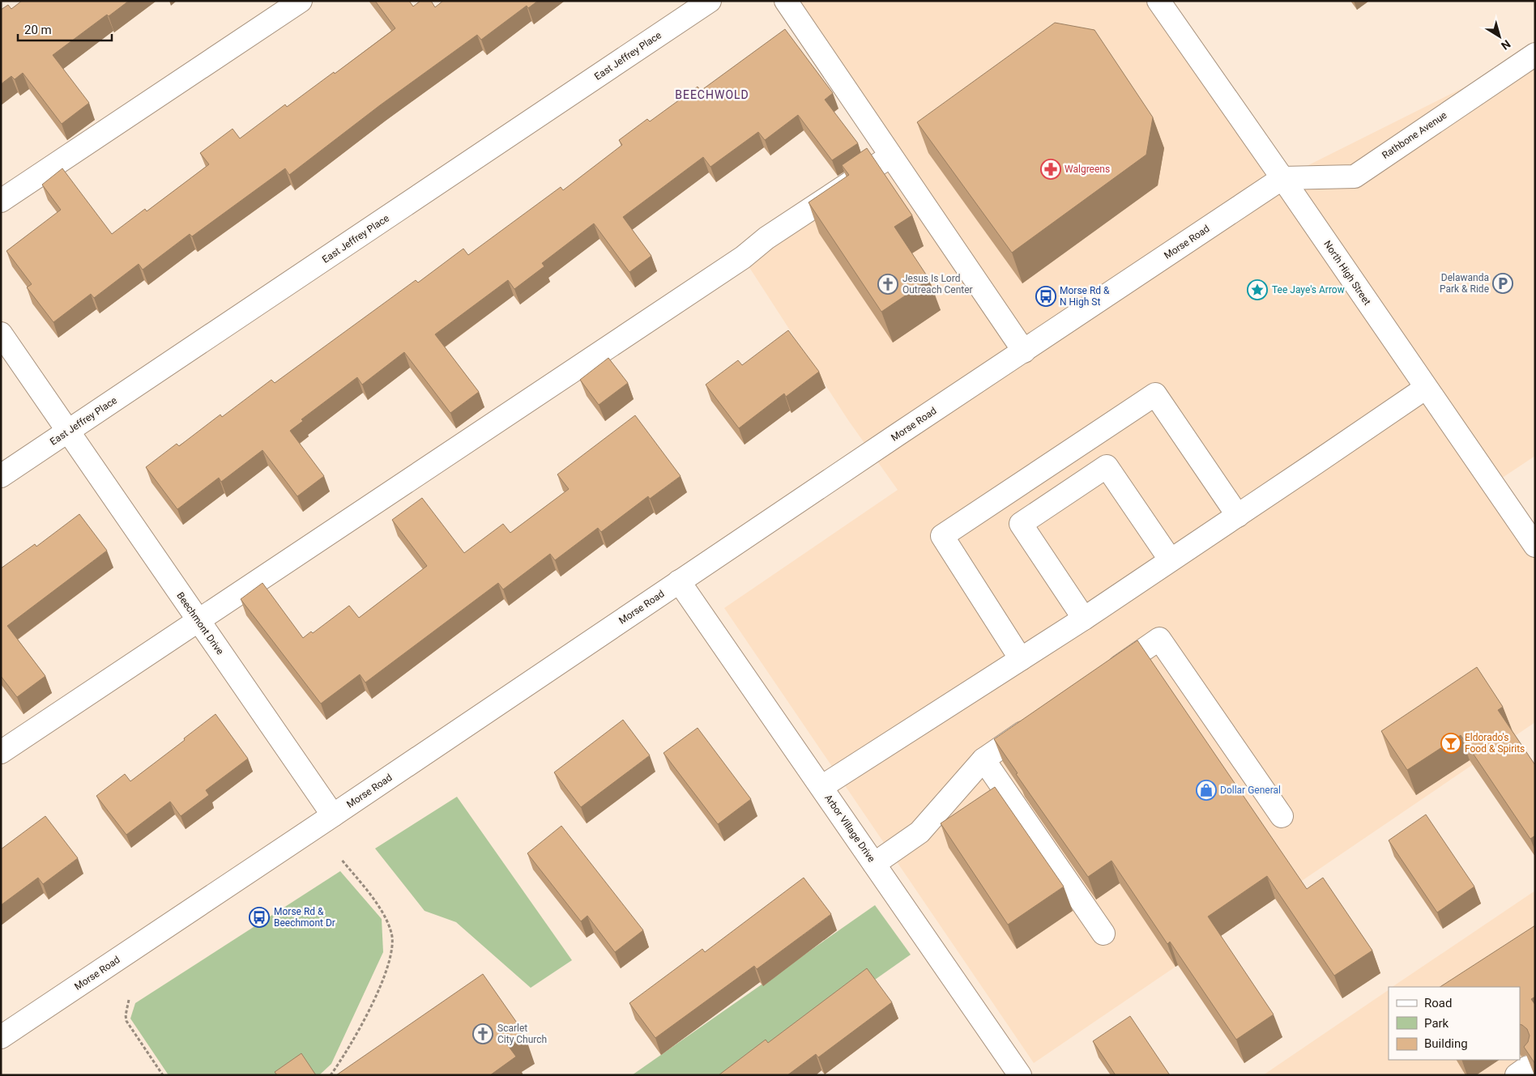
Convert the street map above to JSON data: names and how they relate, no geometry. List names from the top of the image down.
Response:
{
  "streets": {
    "street": [
      "East Jeffrey Place",
      "Rathbone Avenue",
      "Morse Road",
      "North High Street",
      "Beechmont Drive",
      "Arbor Village Drive"
    ]
  },
  "crossings": [
    ["East Jeffrey Place", "Beechmont Drive"],
    ["Rathbone Avenue", "Morse Road"],
    ["Rathbone Avenue", "North High Street"],
    ["Morse Road", "North High Street"],
    ["Morse Road", "Beechmont Drive"],
    ["Morse Road", "Arbor Village Drive"]
  ],
  "districts": ["BEECHWOLD"],
  "places": {
    "pharmacy": ["Walgreens"],
    "parking": ["Delawanda Park & Ride"],
    "church": ["Jesus Is Lord Outreach Center", "Scarlet City Church"],
    "place": ["Tee Jaye's Arrow"],
    "bus stop": ["Morse Rd & N High St", "Morse Rd & Beechmont Dr"],
    "bar": ["Eldorado's Food & Spirits"],
    "shop": ["Dollar General"]
  },
  "legend": ["Road", "Park", "Building"],
  "scale_bar": "20 m",
  "north": "bottom right"
}
